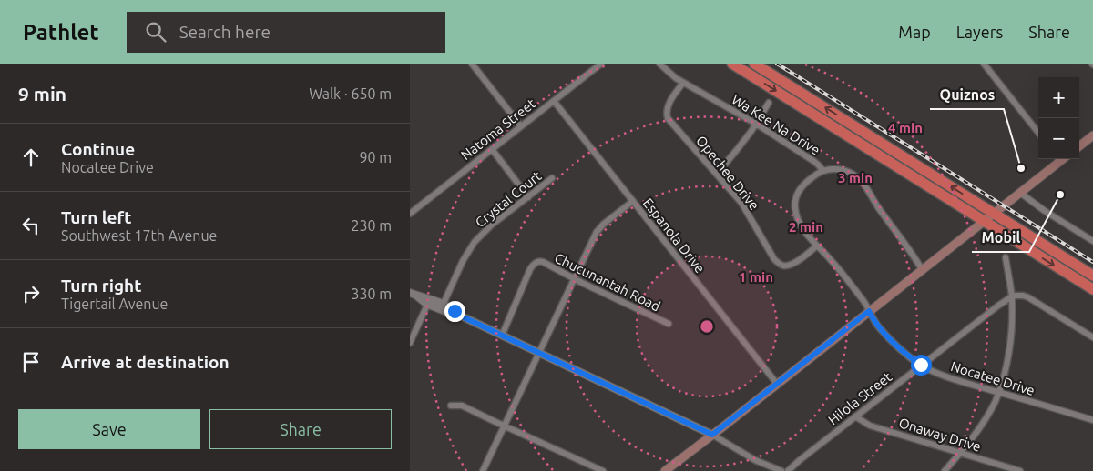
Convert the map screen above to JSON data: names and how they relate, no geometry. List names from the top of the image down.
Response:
{
  "streets": {
    "street": [
      "Wa Kee Na Drive",
      "Natoma Street",
      "Opechee Drive",
      "Crystal Court",
      "Espanola Drive",
      "Chucunantah Road",
      "Nocatee Drive",
      "Hilola Street",
      "Onaway Drive"
    ]
  },
  "crossings": [
    ["Wa Kee Na Drive", "Opechee Drive"],
    ["Wa Kee Na Drive", "Nocatee Drive"],
    ["Natoma Street", "Espanola Drive"],
    ["Opechee Drive", "Nocatee Drive"],
    ["Nocatee Drive", "Hilola Street"],
    ["Hilola Street", "Onaway Drive"]
  ],
  "places": ["Quiznos", "Mobil"],
  "page": {
    "header": "Pathlet",
    "search": "Search here",
    "nav": ["Map", "Layers", "Share"],
    "heading": ["9 min", "Walk · 650 m"],
    "map_buttons": ["+", "−"],
    "list": [
      ["Continue", "Nocatee Drive", "90 m"],
      ["Turn left", "Southwest 17th Avenue", "230 m"],
      ["Turn right", "Tigertail Avenue", "330 m"],
      "Arrive at destination"
    ],
    "buttons": ["Save", "Share"]
  },
  "rings": [
    "4 min",
    "3 min",
    "2 min",
    "1 min"
  ]
}
